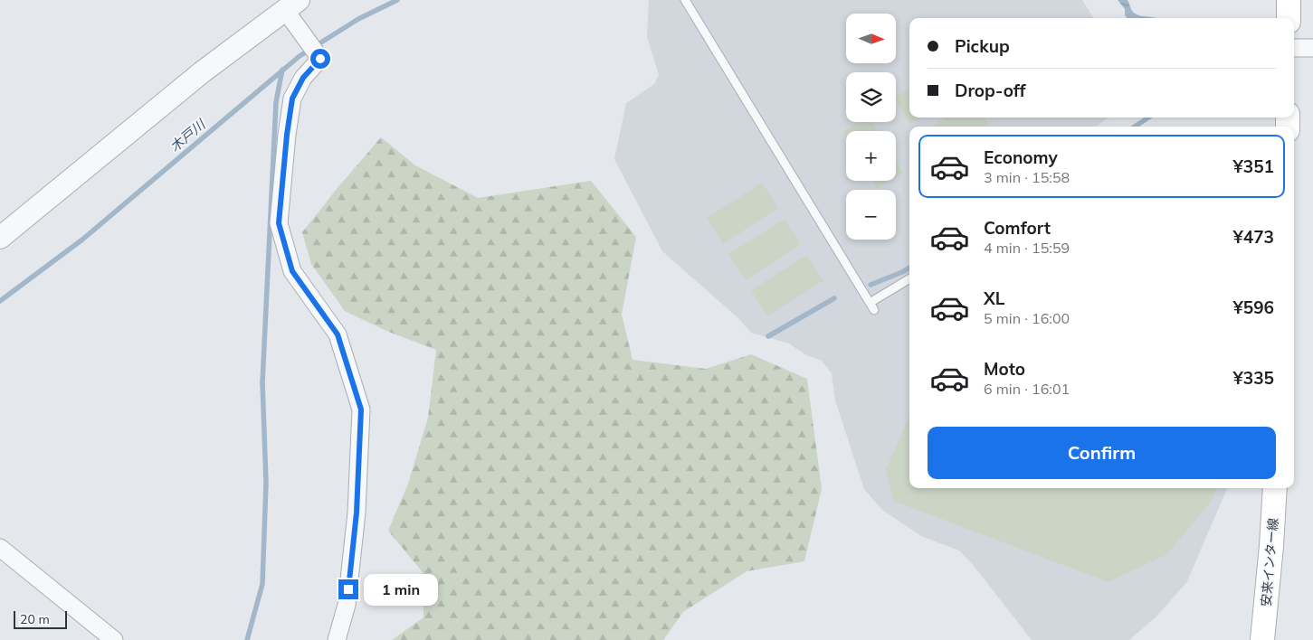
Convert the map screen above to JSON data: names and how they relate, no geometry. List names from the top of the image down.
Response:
{
  "streets": {
    "main road": ["安来インター線"]
  },
  "water": ["木戸川"],
  "scale_bar": "20 m",
  "north": "right",
  "page": {
    "map_buttons": ["+", "−"],
    "banner": ["Pickup", "Drop-off"],
    "list": [
      {
        "name": "Economy",
        "note": "3 min · 15:58",
        "value": "¥351"
      },
      {
        "name": "Comfort",
        "note": "4 min · 15:59",
        "value": "¥473"
      },
      {
        "name": "XL",
        "note": "5 min · 16:00",
        "value": "¥596"
      },
      {
        "name": "Moto",
        "note": "6 min · 16:01",
        "value": "¥335"
      }
    ],
    "buttons": "Confirm",
    "bubble": "1 min",
    "scale": "20 m"
  }
}
